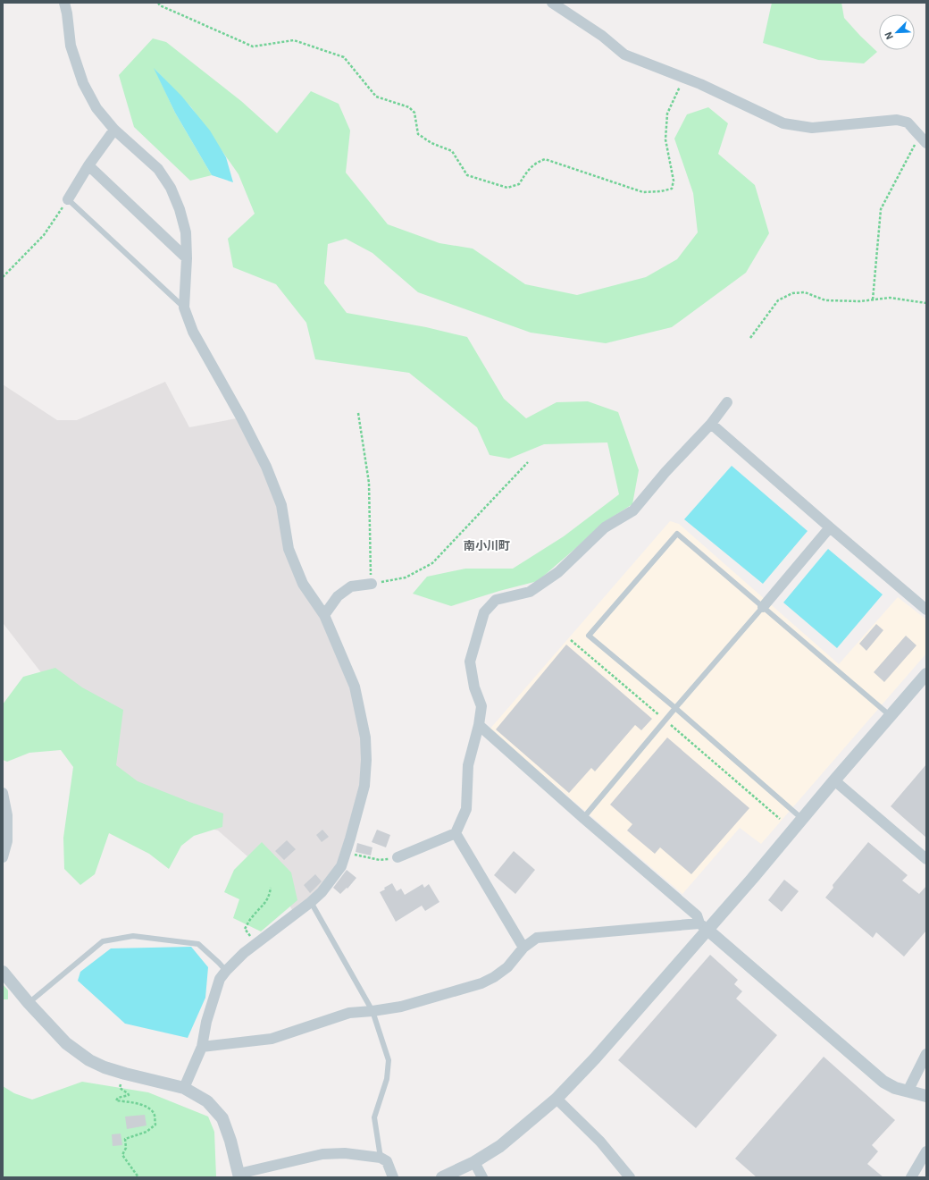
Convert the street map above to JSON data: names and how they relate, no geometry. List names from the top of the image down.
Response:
{
  "districts": ["南小川町"],
  "north": "bottom left"
}
